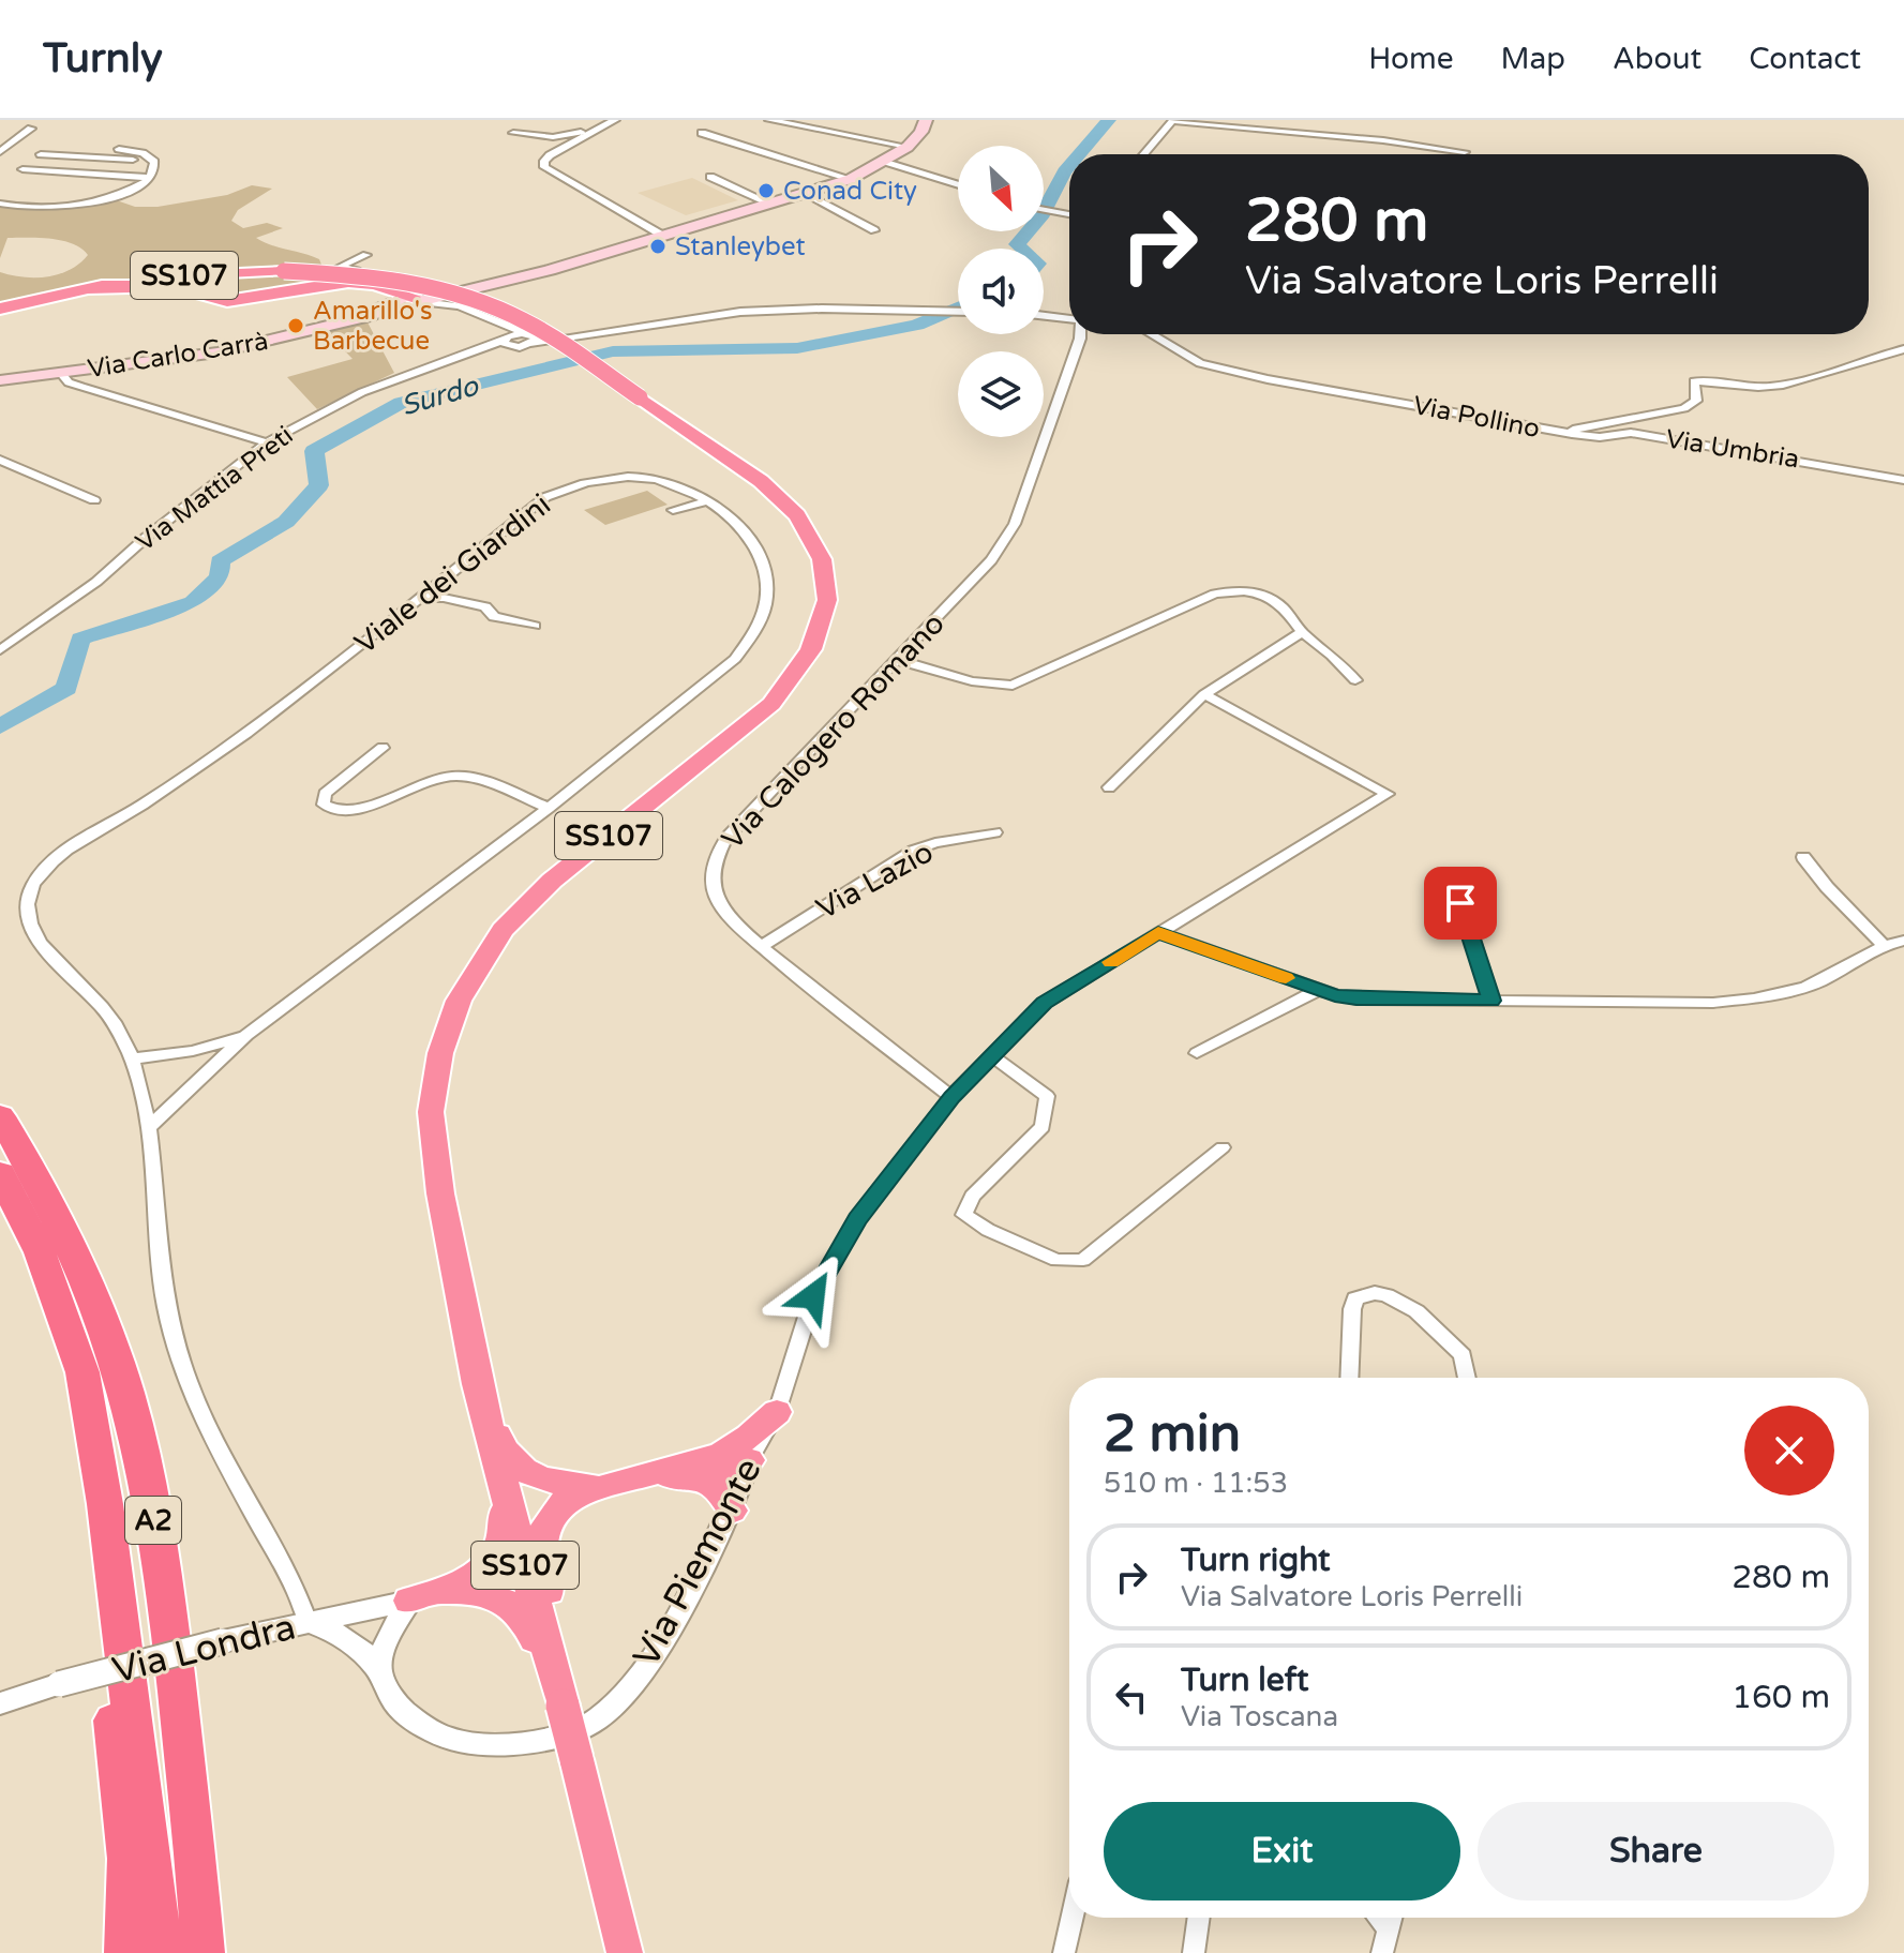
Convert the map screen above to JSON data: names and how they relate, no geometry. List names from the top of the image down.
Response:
{
  "streets": {
    "highway": ["SS107", "A2"],
    "main road": ["Via Carlo Carrà"],
    "street": [
      "Via Pollino",
      "Via Umbria",
      "Via Mattia Preti",
      "Viale dei Giardini",
      "Via Calogero Romano",
      "Via Lazio",
      "Via Piemonte",
      "Via Londra"
    ]
  },
  "crossings": [
    ["Via Pollino", "Via Umbria"],
    ["Viale dei Giardini", "Via Piemonte"],
    ["Viale dei Giardini", "Via Londra"],
    ["Via Calogero Romano", "Via Lazio"],
    ["Via Piemonte", "Via Londra"]
  ],
  "water": ["Surdo"],
  "places": ["Conad City", "Stanleybet", "Amarillo's Barbecue"],
  "north": "bottom right",
  "page": {
    "header": "Turnly",
    "nav": [
      "Home",
      "Map",
      "About",
      "Contact"
    ],
    "turn": ["280 m", "Via Salvatore Loris Perrelli"],
    "heading": ["2 min", "510 m · 11:53"],
    "list": [
      {
        "name": "Turn right",
        "note": "Via Salvatore Loris Perrelli",
        "value": "280 m"
      },
      {
        "name": "Turn left",
        "note": "Via Toscana",
        "value": "160 m"
      }
    ],
    "buttons": ["Exit", "Share"]
  }
}
